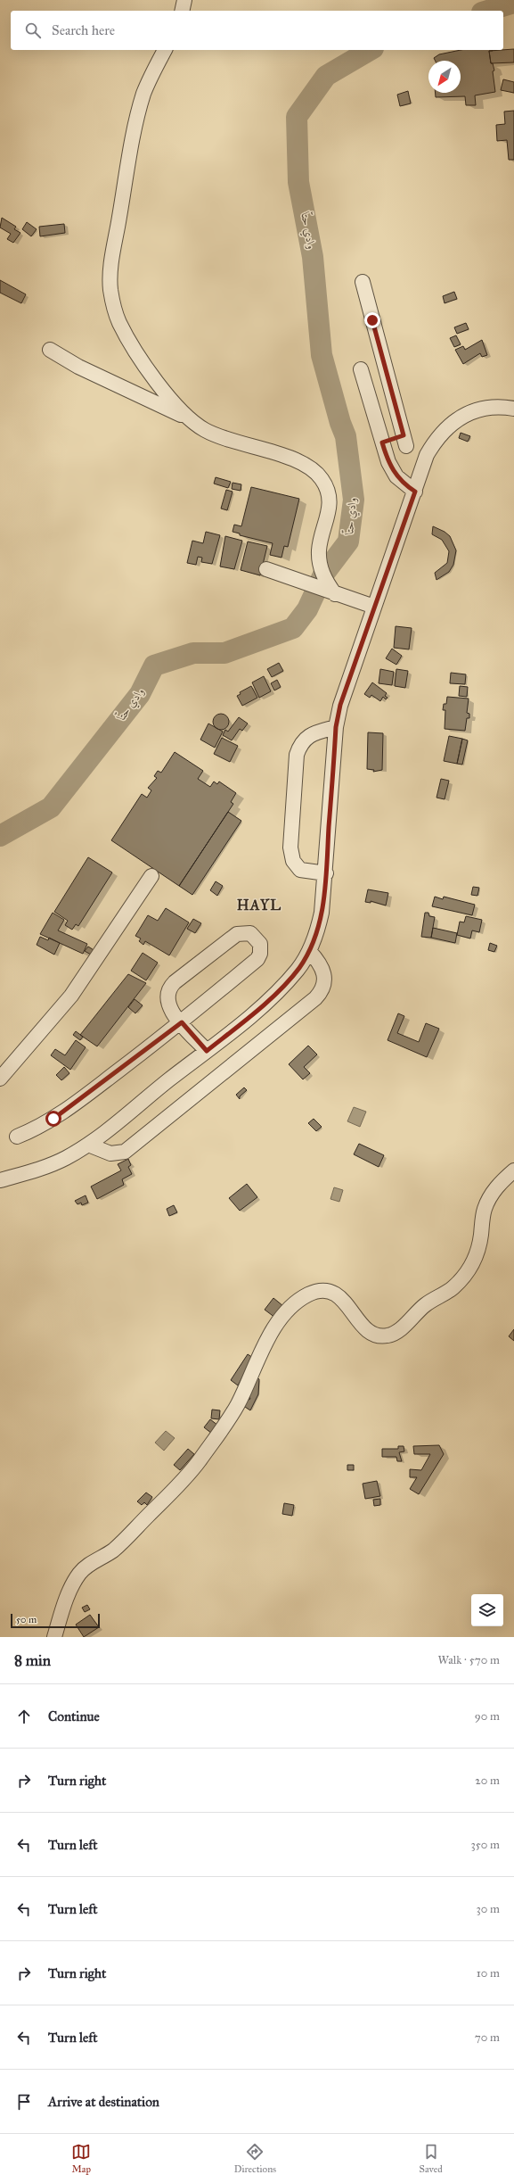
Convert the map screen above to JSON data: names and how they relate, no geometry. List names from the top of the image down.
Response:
{
  "districts": ["HAYL"],
  "water": ["وادي حتّا"],
  "scale_bar": "50 m",
  "north": "bottom left",
  "page": {
    "search": "Search here",
    "scale": "50 m",
    "heading": ["8 min", "Walk · 570 m"],
    "list": [
      ["Continue", "90 m"],
      ["Turn right", "20 m"],
      ["Turn left", "350 m"],
      ["Turn left", "30 m"],
      ["Turn right", "10 m"],
      ["Turn left", "70 m"],
      "Arrive at destination"
    ],
    "nav": ["Map", "Directions", "Saved"]
  }
}
